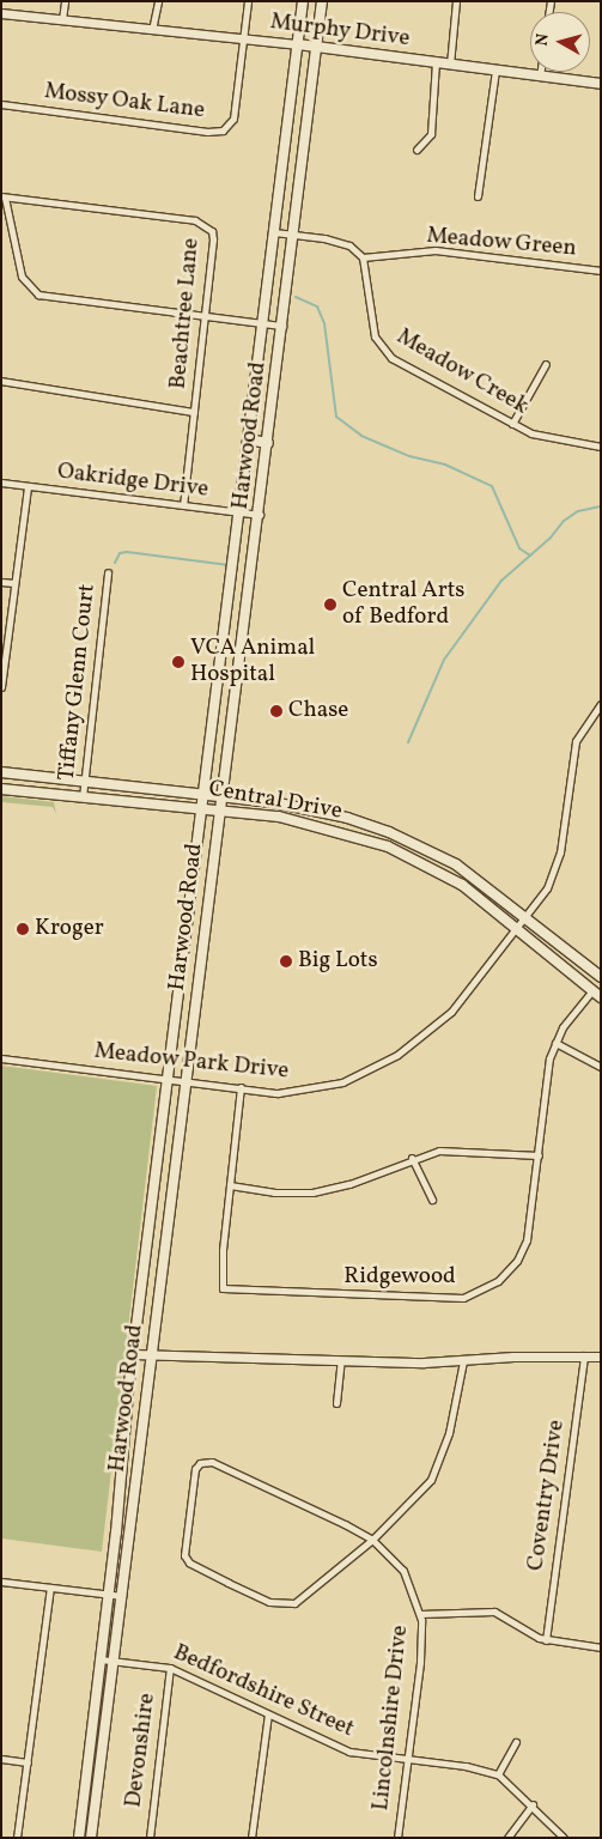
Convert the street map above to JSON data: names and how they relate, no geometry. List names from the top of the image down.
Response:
{
  "streets": {
    "main road": ["Murphy Drive", "Harwood Road", "Central Drive"],
    "street": [
      "Mossy Oak Lane",
      "Meadow Green",
      "Beachtree Lane",
      "Meadow Creek",
      "Oakridge Drive",
      "Tiffany Glenn Court",
      "Meadow Park Drive",
      "Ridgewood",
      "Coventry Drive",
      "Bedfordshire Street",
      "Lincolnshire Drive",
      "Devonshire"
    ]
  },
  "crossings": [
    ["Murphy Drive", "Mossy Oak Lane"],
    ["Murphy Drive", "Harwood Road"],
    ["Meadow Green", "Meadow Creek"],
    ["Beachtree Lane", "Oakridge Drive"],
    ["Harwood Road", "Oakridge Drive"],
    ["Harwood Road", "Central Drive"],
    ["Harwood Road", "Meadow Park Drive"],
    ["Harwood Road", "Bedfordshire Street"],
    ["Tiffany Glenn Court", "Central Drive"],
    ["Central Drive", "Meadow Park Drive"],
    ["Central Drive", "Ridgewood"],
    ["Meadow Park Drive", "Ridgewood"],
    ["Bedfordshire Street", "Lincolnshire Drive"],
    ["Bedfordshire Street", "Devonshire"]
  ],
  "places": [
    "Central Arts of Bedford",
    "VCA Animal Hospital",
    "Chase",
    "Kroger",
    "Big Lots"
  ],
  "north": "left"
}
